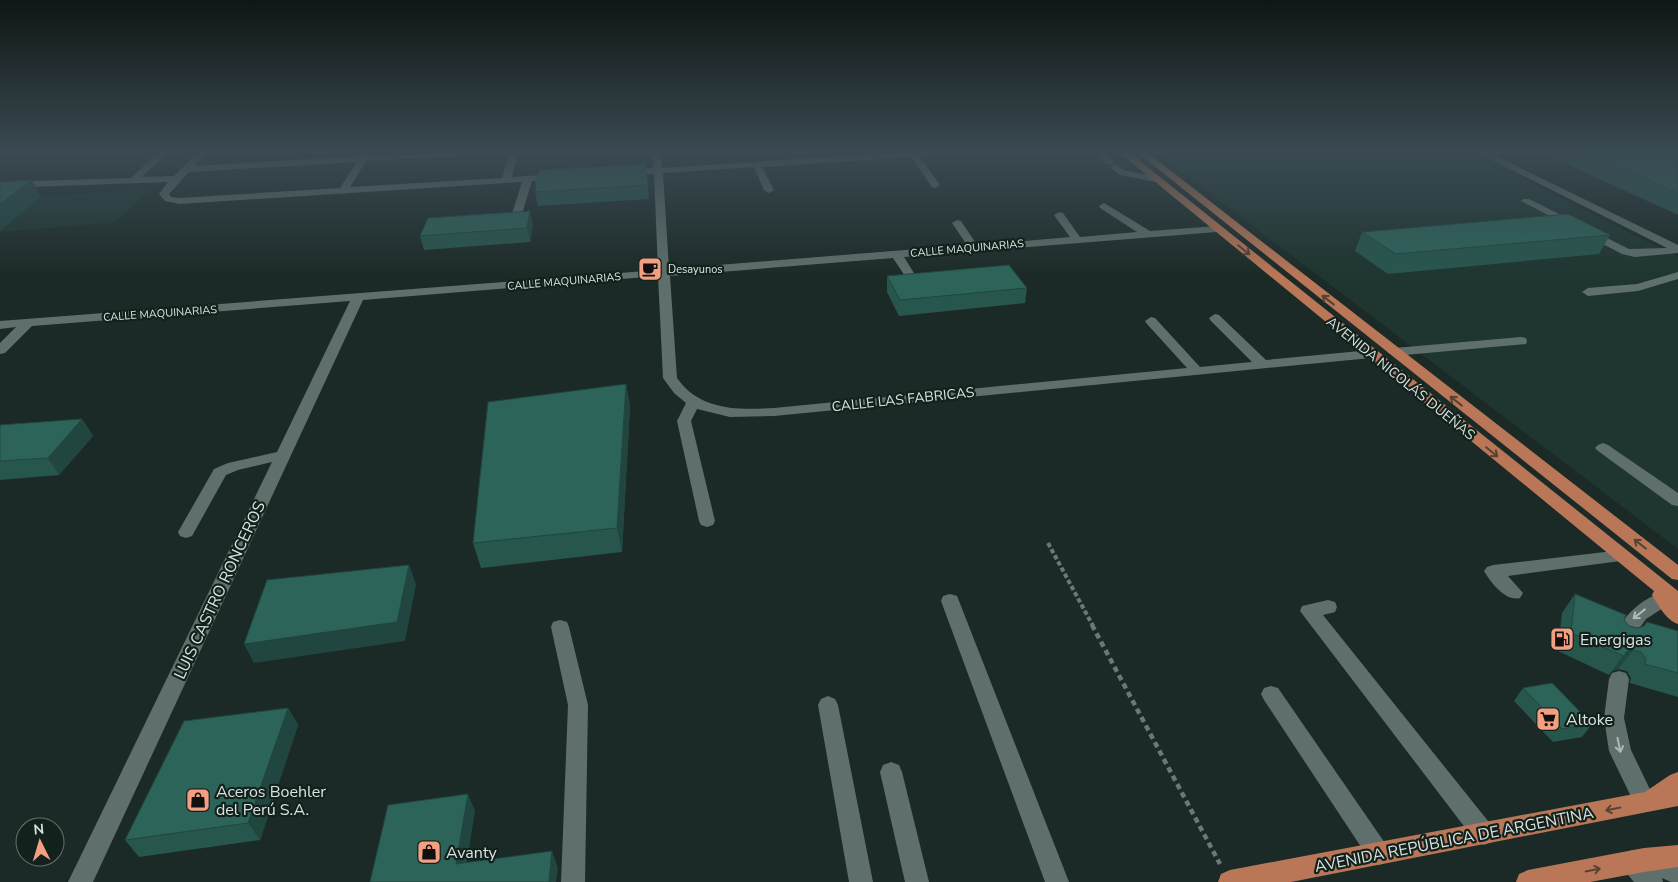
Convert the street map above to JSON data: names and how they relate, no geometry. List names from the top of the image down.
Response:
{
  "streets": {
    "main road": ["AVENIDA NICOLÁS DUEÑAS", "AVENIDA REPÚBLICA DE ARGENTINA"],
    "street": ["CALLE MAQUINARIAS", "CALLE LAS FABRICAS", "LUIS CASTRO RONCEROS"]
  },
  "crossings": [
    ["CALLE MAQUINARIAS", "AVENIDA NICOLÁS DUEÑAS"],
    ["CALLE MAQUINARIAS", "CALLE LAS FABRICAS"],
    ["CALLE MAQUINARIAS", "LUIS CASTRO RONCEROS"],
    ["AVENIDA NICOLÁS DUEÑAS", "CALLE LAS FABRICAS"]
  ],
  "places": {
    "cafe": ["Desayunos"],
    "fuel station": ["Energigas"],
    "supermarket": ["Altoke"],
    "shop": ["Aceros Boehler del Perú S.A.", "Avanty"]
  },
  "north": "top"
}
